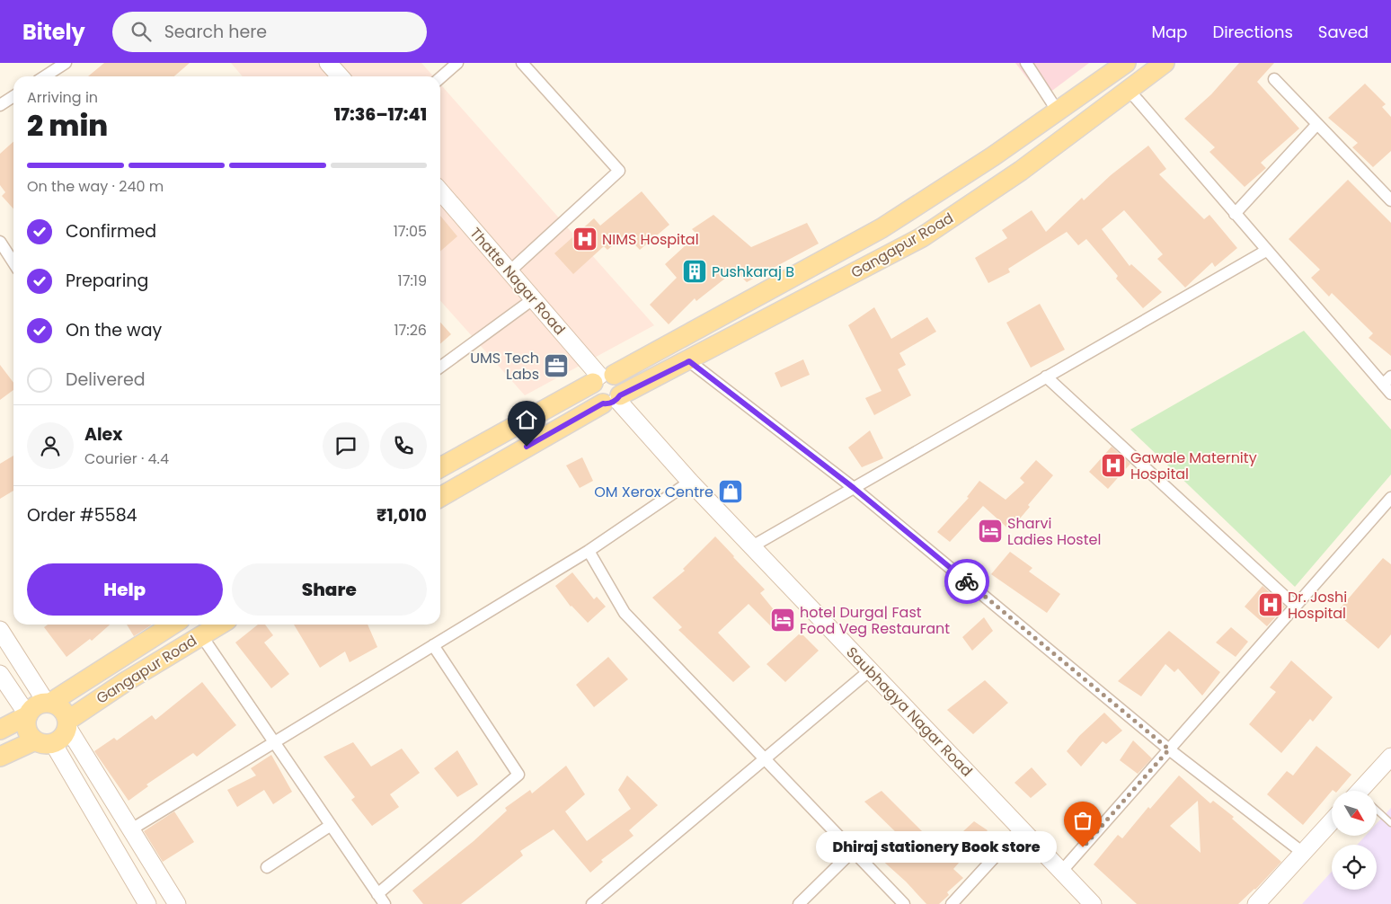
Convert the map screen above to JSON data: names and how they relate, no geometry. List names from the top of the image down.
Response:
{
  "streets": {
    "main road": ["Gangapur Road"],
    "street": ["Thatte Nagar Road", "Saubhagya Nagar Road"]
  },
  "crossings": [
    ["Gangapur Road", "Thatte Nagar Road"],
    ["Gangapur Road", "Saubhagya Nagar Road"],
    ["Thatte Nagar Road", "Saubhagya Nagar Road"]
  ],
  "places": {
    "hospital": ["NIMS Hospital", "Gawale Maternity Hospital", "Dr. Joshi Hospital"],
    "building": ["Pushkaraj B"],
    "office": ["UMS Tech Labs"],
    "shop": ["OM Xerox Centre"],
    "hotel": ["Sharvi Ladies Hostel", "hotel Durga| Fast Food Veg Restaurant"],
    "other": ["Dhiraj stationery Book store"]
  },
  "north": "bottom right",
  "page": {
    "header": "Bitely",
    "search": "Search here",
    "nav": ["Map", "Directions", "Saved"],
    "heading": ["2 min", "Arriving in", "17:36–17:41"],
    "panel": [
      "Alex",
      "Courier · 4.4",
      "Order #5584",
      "₹1,010"
    ],
    "bar": "On the way · 240 m",
    "list": [
      ["Confirmed", "17:05"],
      ["Preparing", "17:19"],
      ["On the way", "17:26"],
      "Delivered"
    ],
    "buttons": ["Help", "Share"],
    "bubble": "Dhiraj stationery Book store"
  }
}
